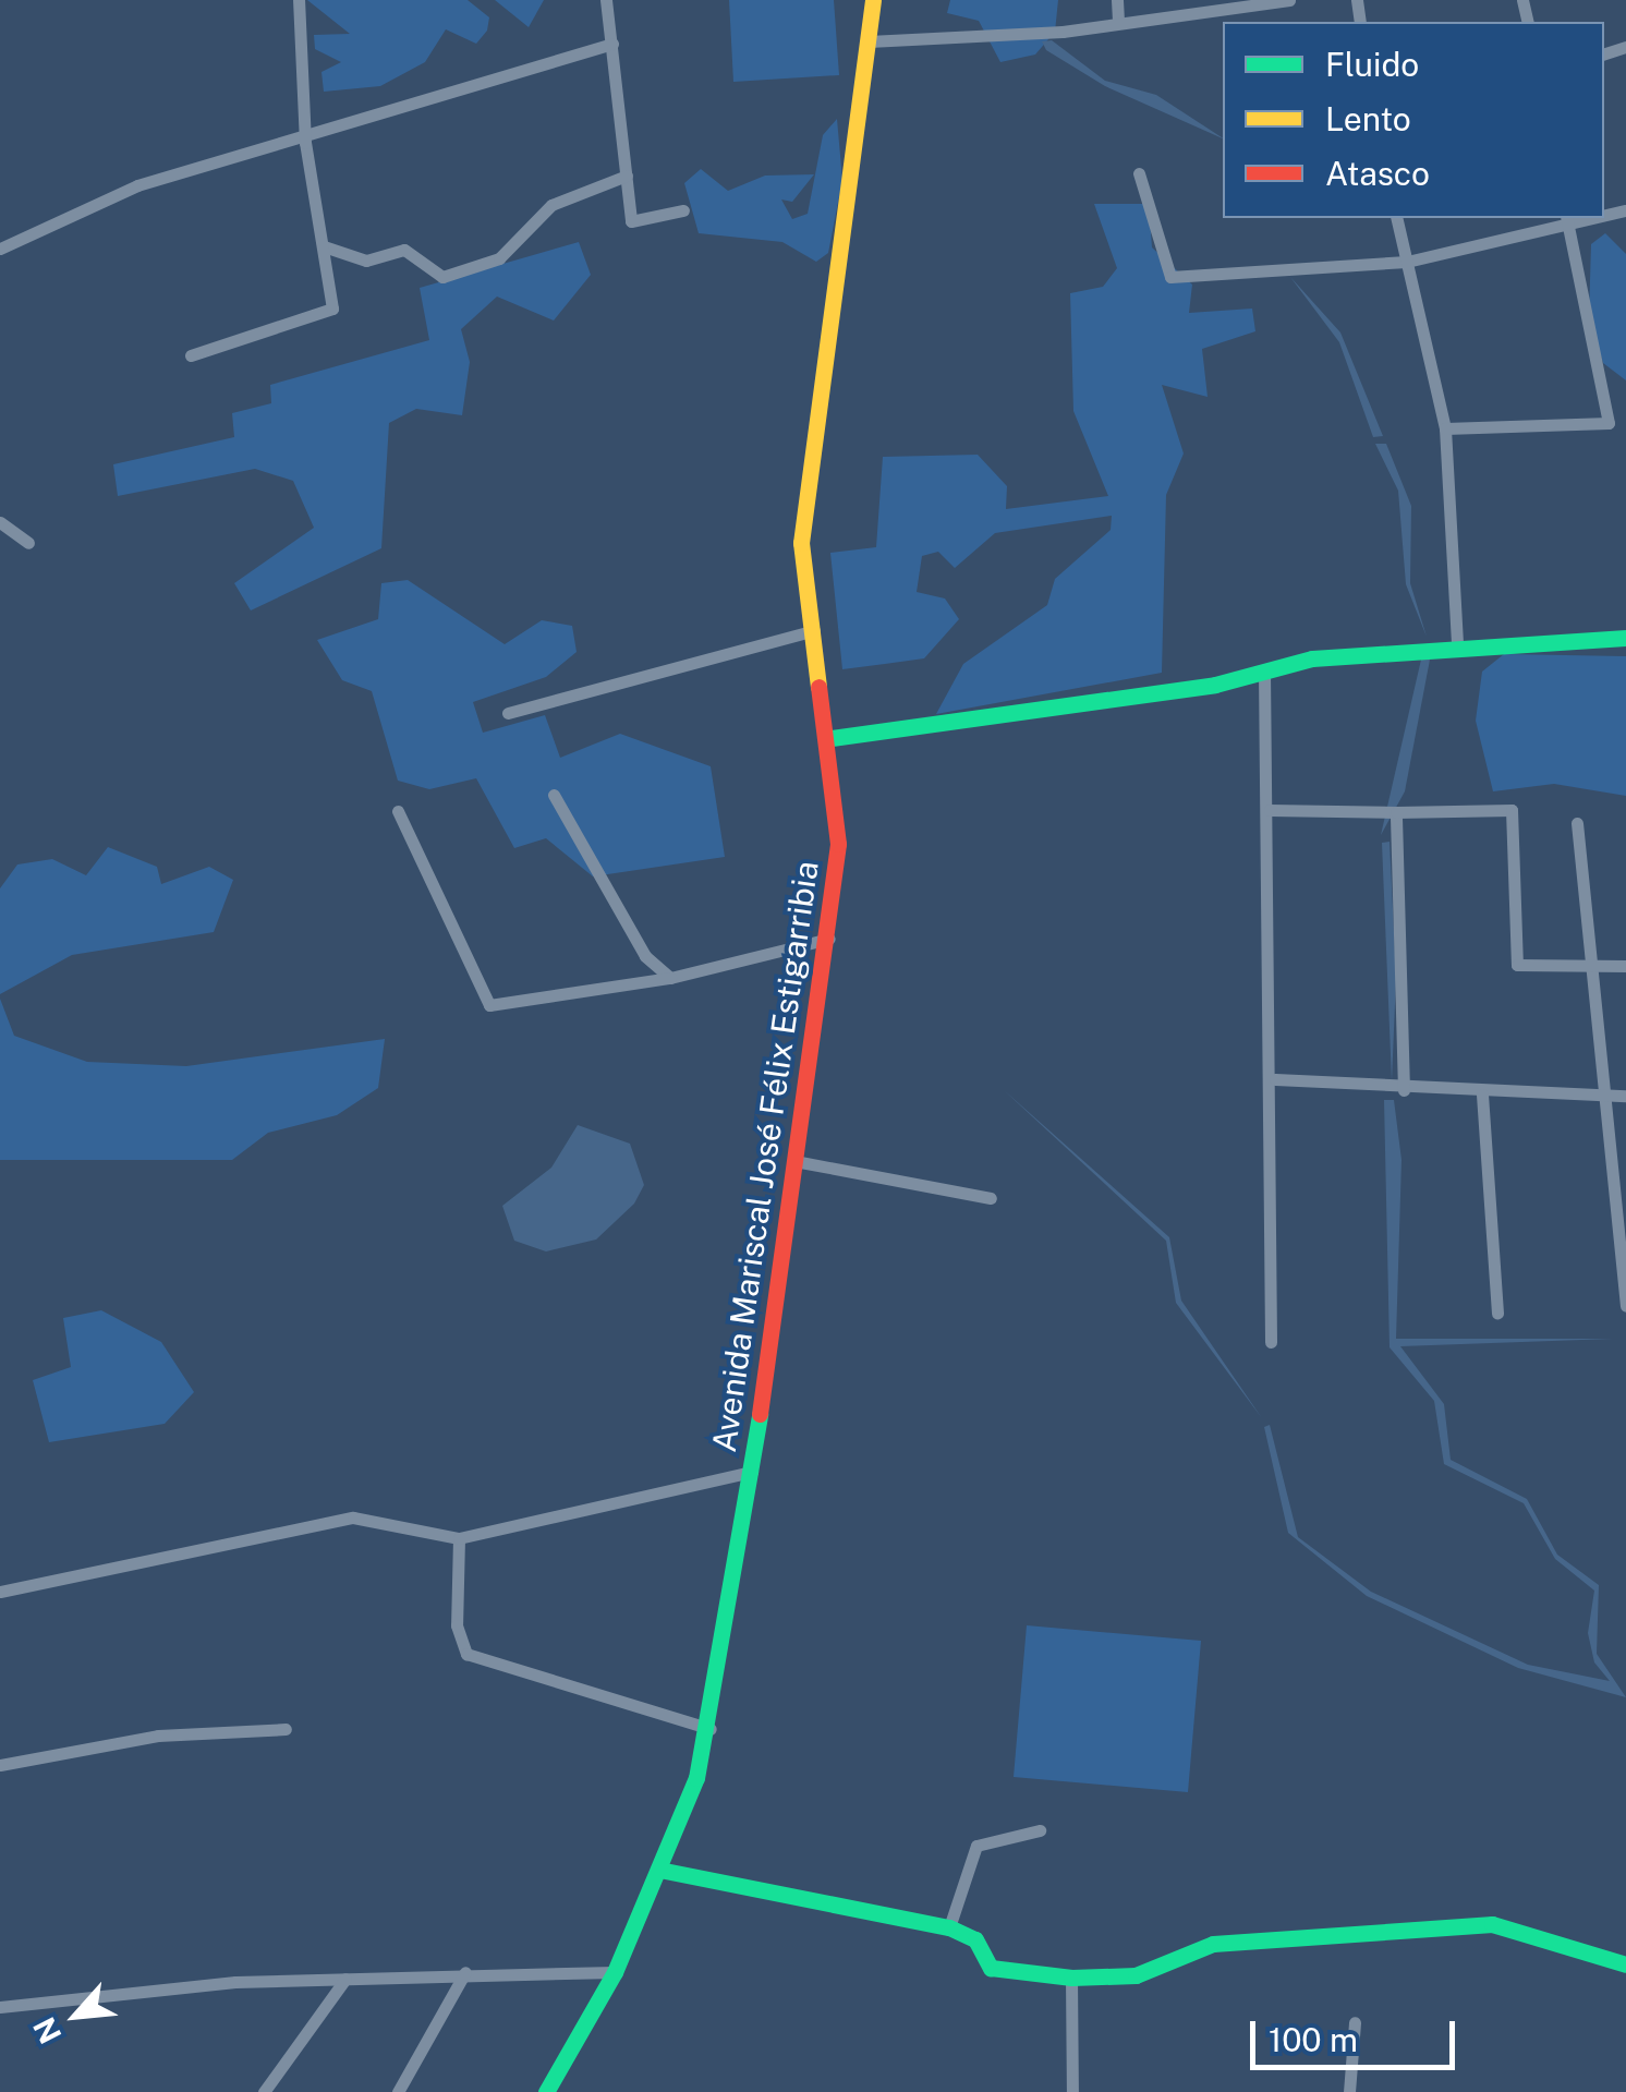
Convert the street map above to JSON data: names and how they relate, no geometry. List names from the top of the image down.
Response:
{
  "streets": {
    "main road": ["Avenida Mariscal José Félix Estigarribia"]
  },
  "legend": ["Fluido", "Lento", "Atasco"],
  "scale_bar": "100 m",
  "north": "bottom left"
}
